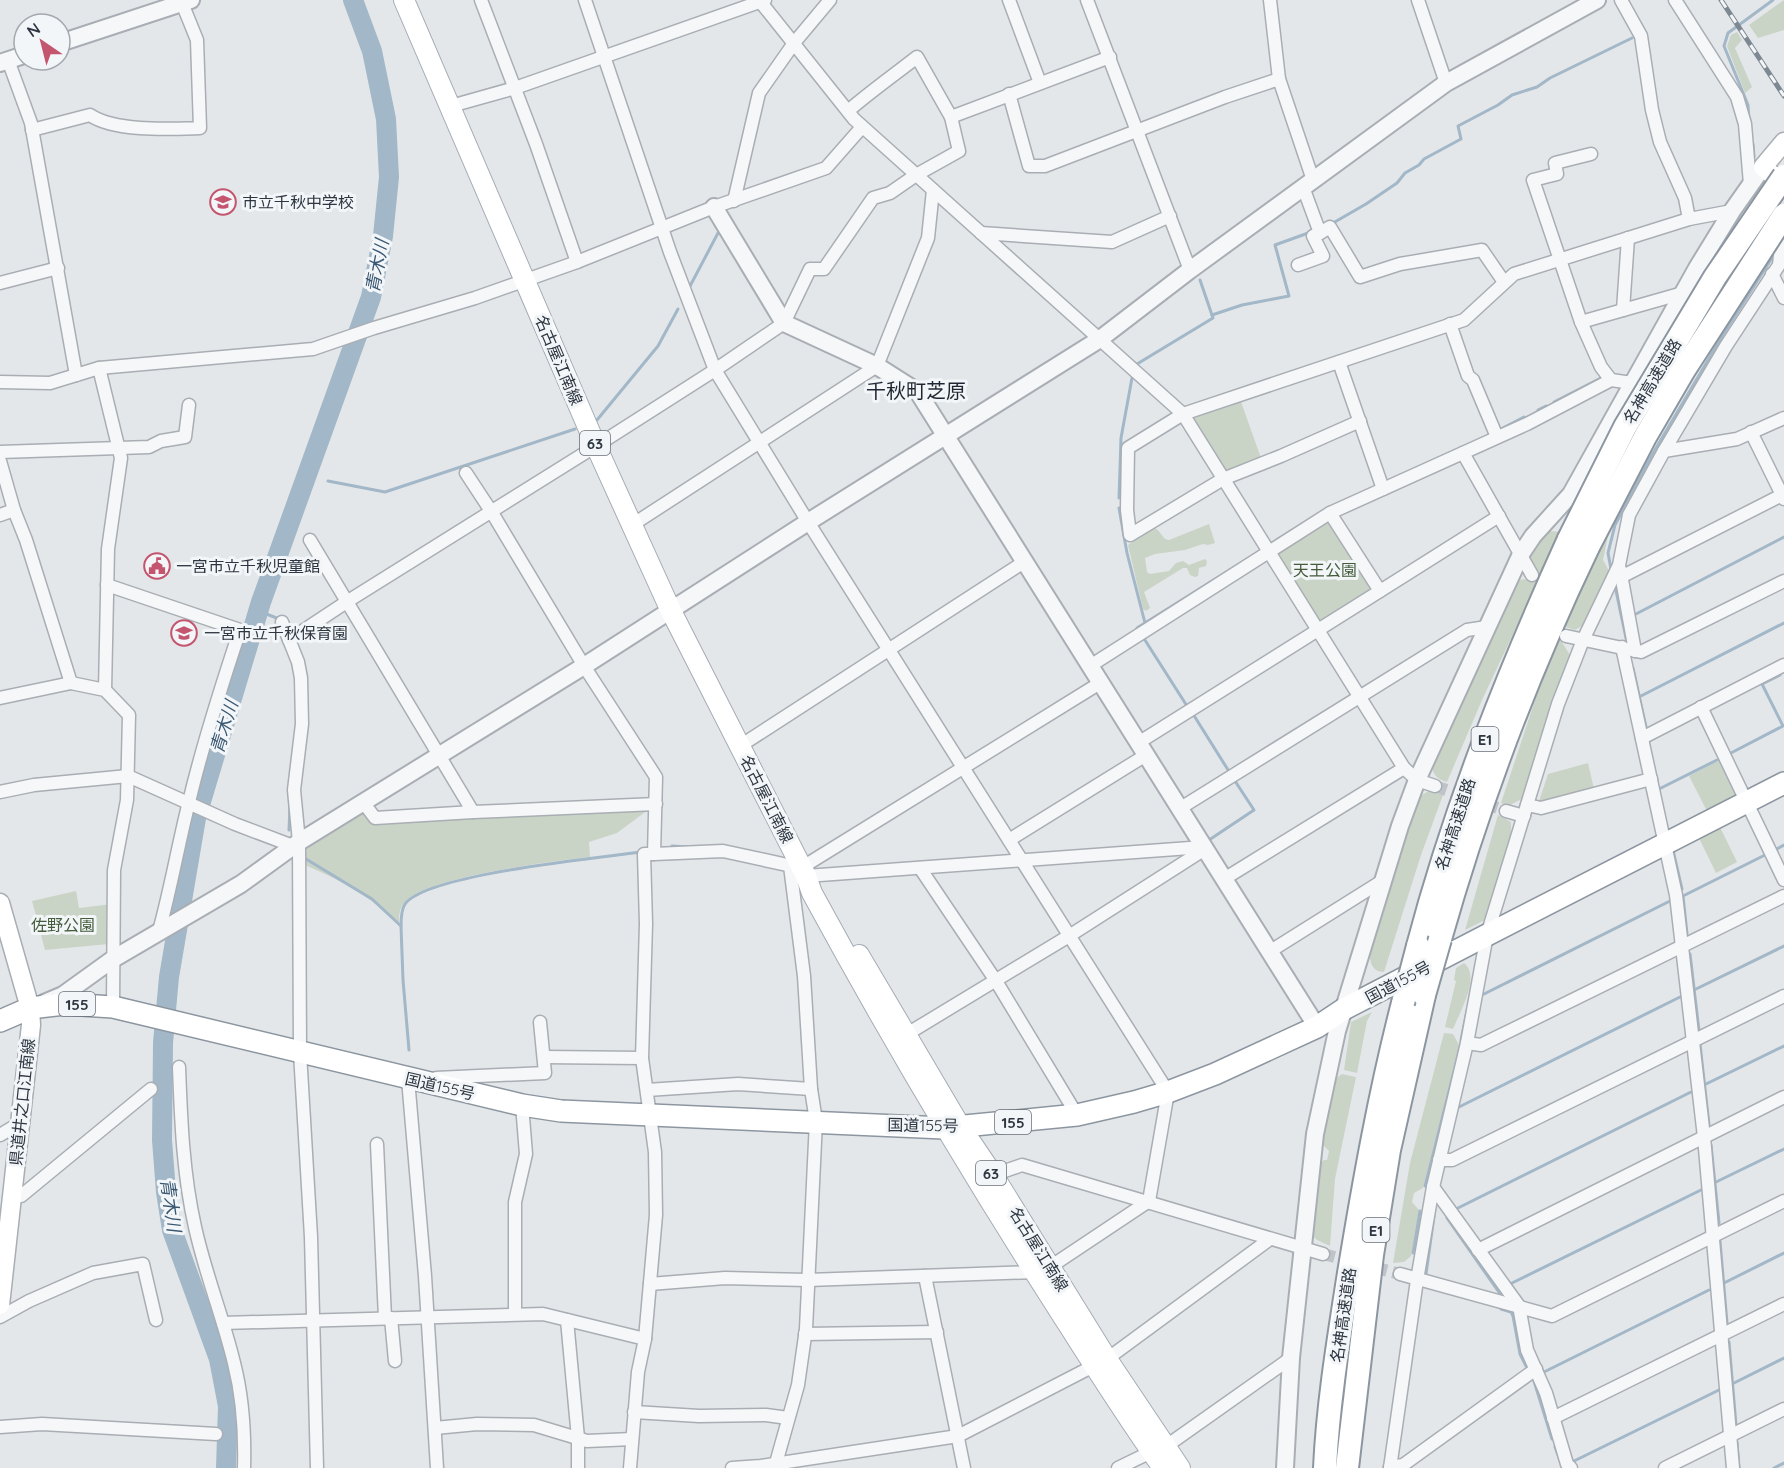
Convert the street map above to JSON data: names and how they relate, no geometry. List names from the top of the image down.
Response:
{
  "streets": {
    "highway": [
      "名神高速道路",
      "E1",
      "国道155号",
      "155"
    ],
    "main road": ["名古屋江南線", "63", "県道井之口江南線"]
  },
  "crossings": [
    ["名古屋江南線", "国道155号"],
    ["国道155号", "県道井之口江南線"]
  ],
  "districts": ["千秋町芝原"],
  "water": ["青木川"],
  "parks": ["天王公園", "佐野公園"],
  "places": {
    "school or university": ["市立千秋中学校", "一宮市立千秋保育園"],
    "public building": ["一宮市立千秋児童館"]
  },
  "north": "top left"
}
